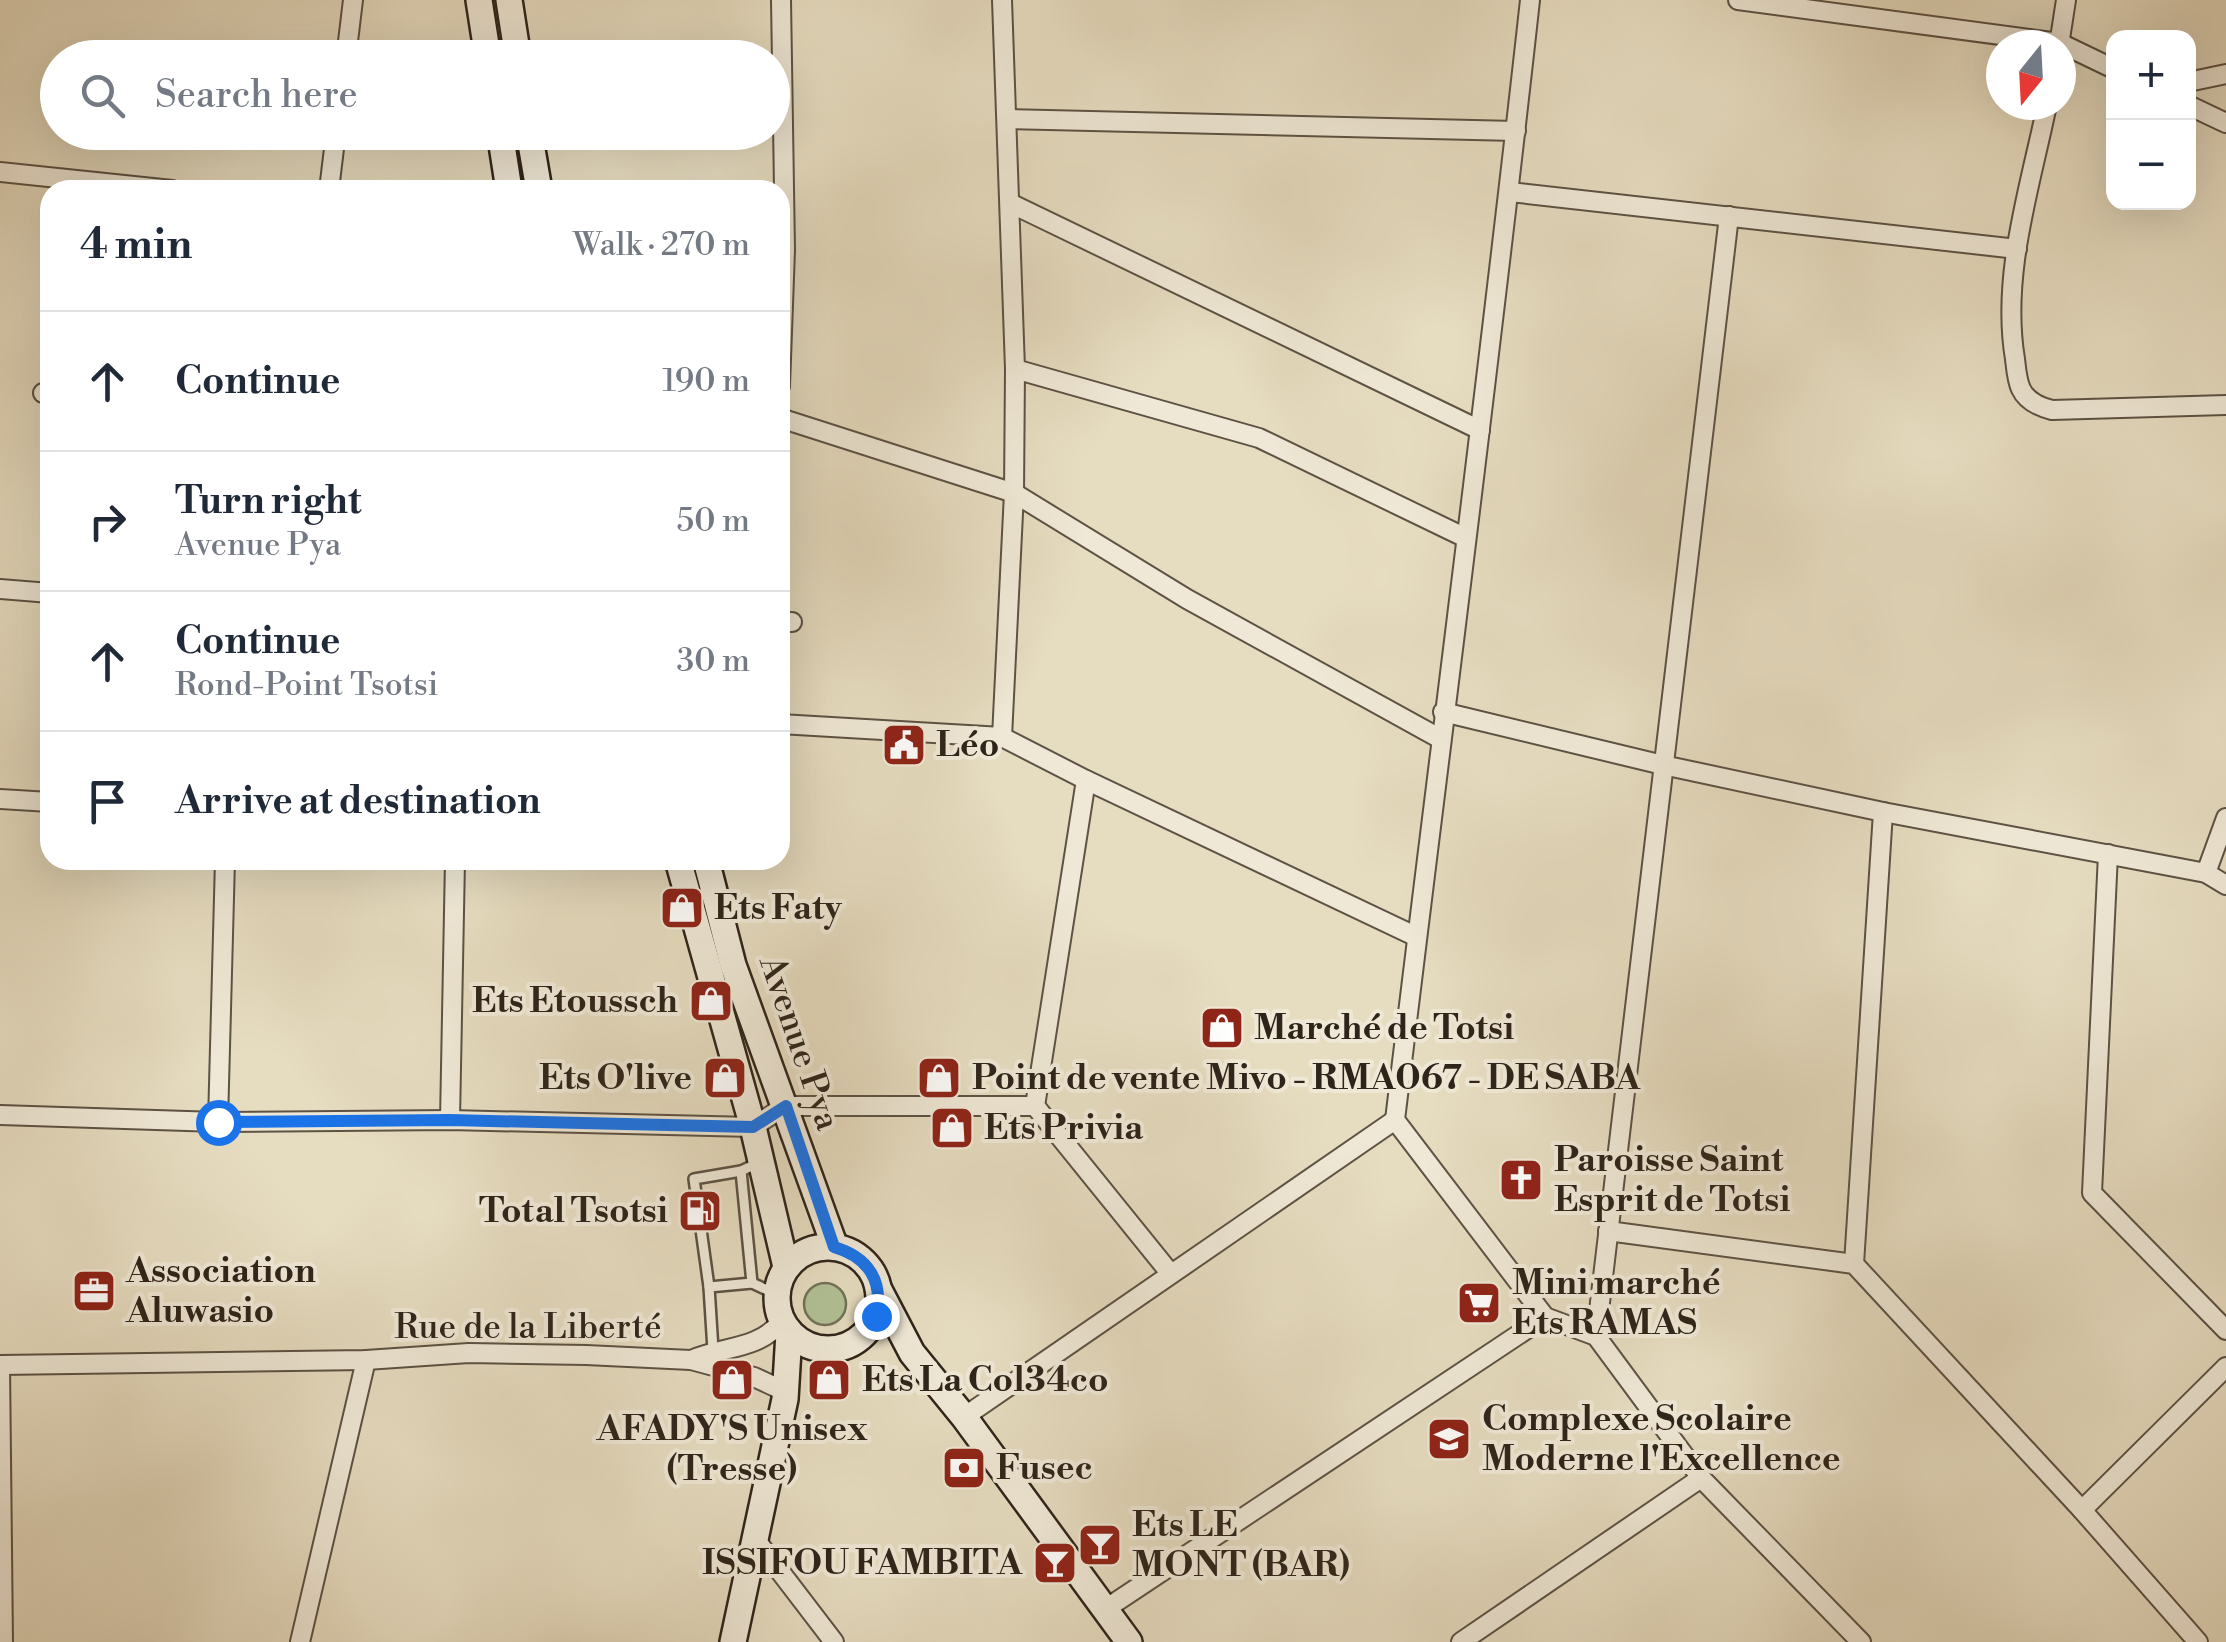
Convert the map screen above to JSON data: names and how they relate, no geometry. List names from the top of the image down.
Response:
{
  "streets": {
    "main road": ["Avenue Pya"],
    "street": ["Rue de la Liberté"]
  },
  "places": {
    "public building": ["Léo"],
    "shop": [
      "Ets Faty",
      "Ets Etoussch",
      "Marché de Totsi",
      "Ets O'live",
      "Point de vente Mivo - RMA067 - DE SABA",
      "Ets Privia",
      "AFADY'S Unisex (Tresse)",
      "Ets La Col34co"
    ],
    "church": ["Paroisse Saint Esprit de Totsi"],
    "fuel station": ["Total Tsotsi"],
    "office": ["Association Aluwasio"],
    "supermarket": ["Mini marché Ets RAMAS"],
    "school or university": ["Complexe Scolaire Moderne l'Excellence"],
    "bank": ["Fusec"],
    "bar": ["Ets LE MONT (BAR)", "ISSIFOU FAMBITA"]
  },
  "north": "bottom",
  "page": {
    "map_buttons": ["+", "−"],
    "search": "Search here",
    "heading": ["4 min", "Walk · 270 m"],
    "list": [
      ["Continue", "190 m"],
      ["Turn right", "Avenue Pya", "50 m"],
      ["Continue", "Rond-Point Tsotsi", "30 m"],
      "Arrive at destination"
    ]
  }
}
